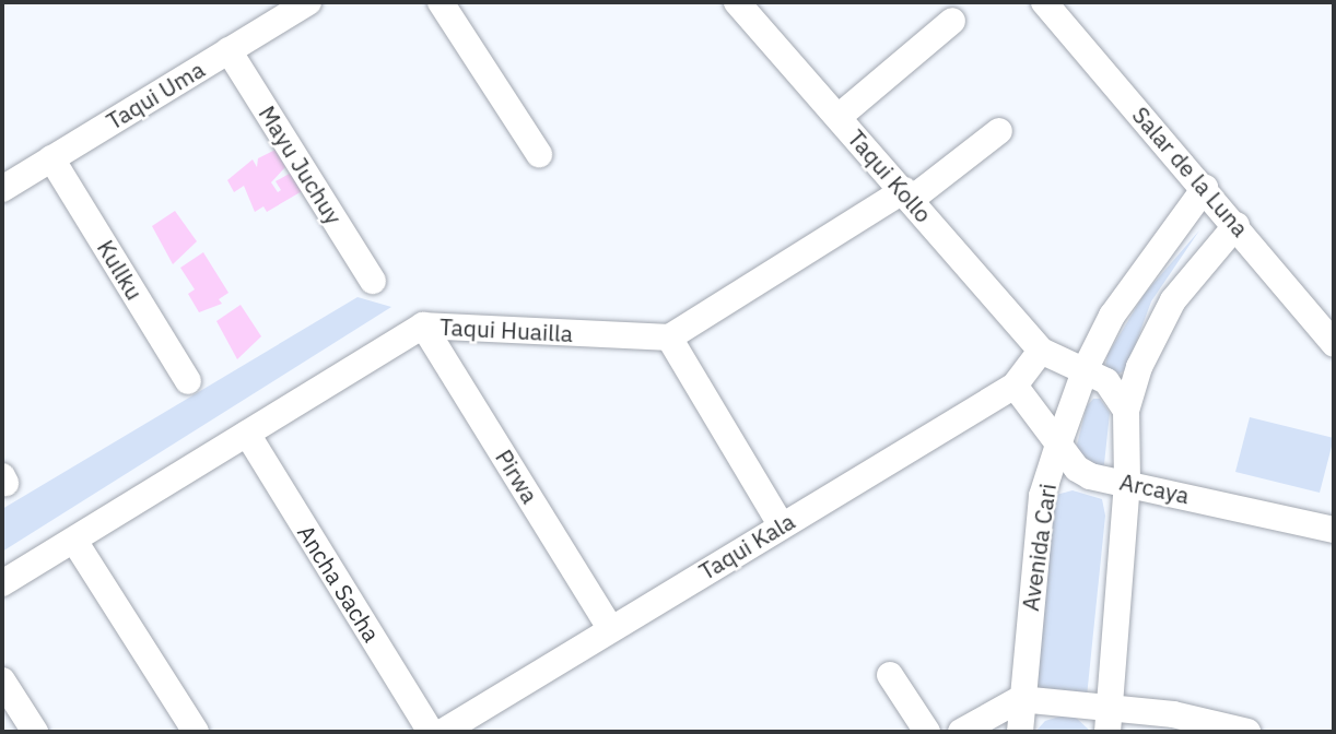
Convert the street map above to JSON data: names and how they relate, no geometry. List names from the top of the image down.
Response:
{
  "streets": {
    "street": [
      "Taqui Uma",
      "Mayu Juchuy",
      "Salar de la Luna",
      "Taqui Kollo",
      "Kullku",
      "Taqui Huailla",
      "Pirwa",
      "Arcaya",
      "Taqui Kala",
      "Avenida Cari",
      "Ancha Sacha"
    ]
  },
  "crossings": [
    ["Taqui Uma", "Mayu Juchuy"],
    ["Taqui Uma", "Kullku"],
    ["Salar de la Luna", "Avenida Cari"],
    ["Taqui Kollo", "Taqui Kala"],
    ["Taqui Huailla", "Pirwa"],
    ["Taqui Huailla", "Ancha Sacha"],
    ["Pirwa", "Taqui Kala"],
    ["Arcaya", "Taqui Kala"],
    ["Arcaya", "Avenida Cari"]
  ]
}
